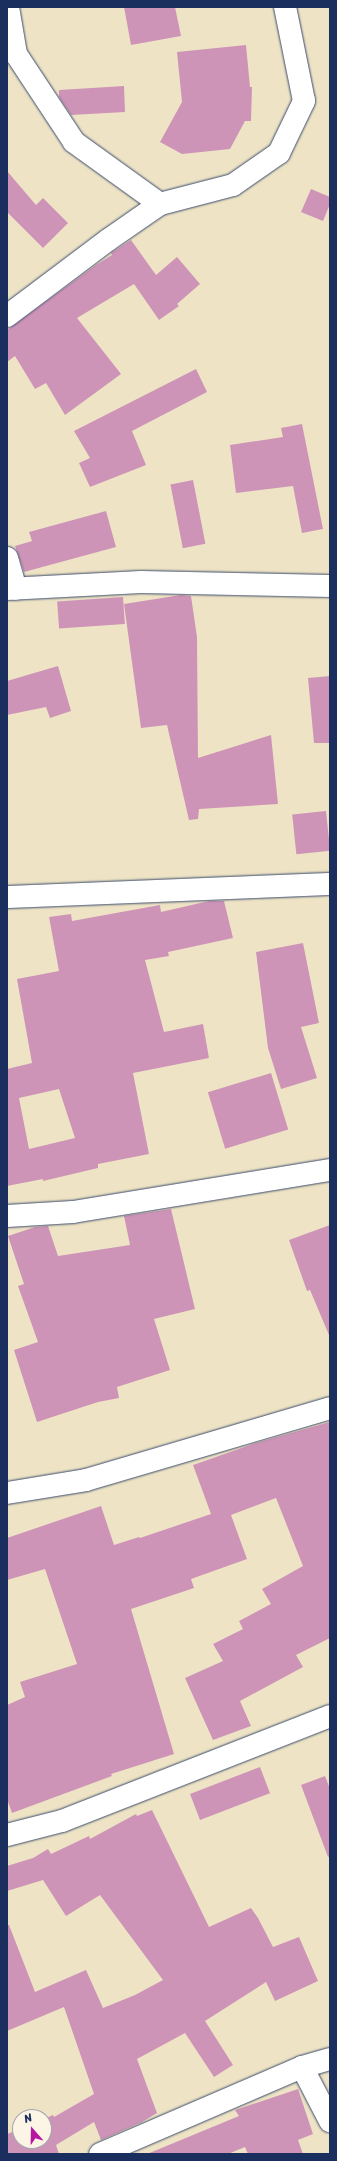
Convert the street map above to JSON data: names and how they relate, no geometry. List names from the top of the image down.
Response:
{
  "north": "top"
}
